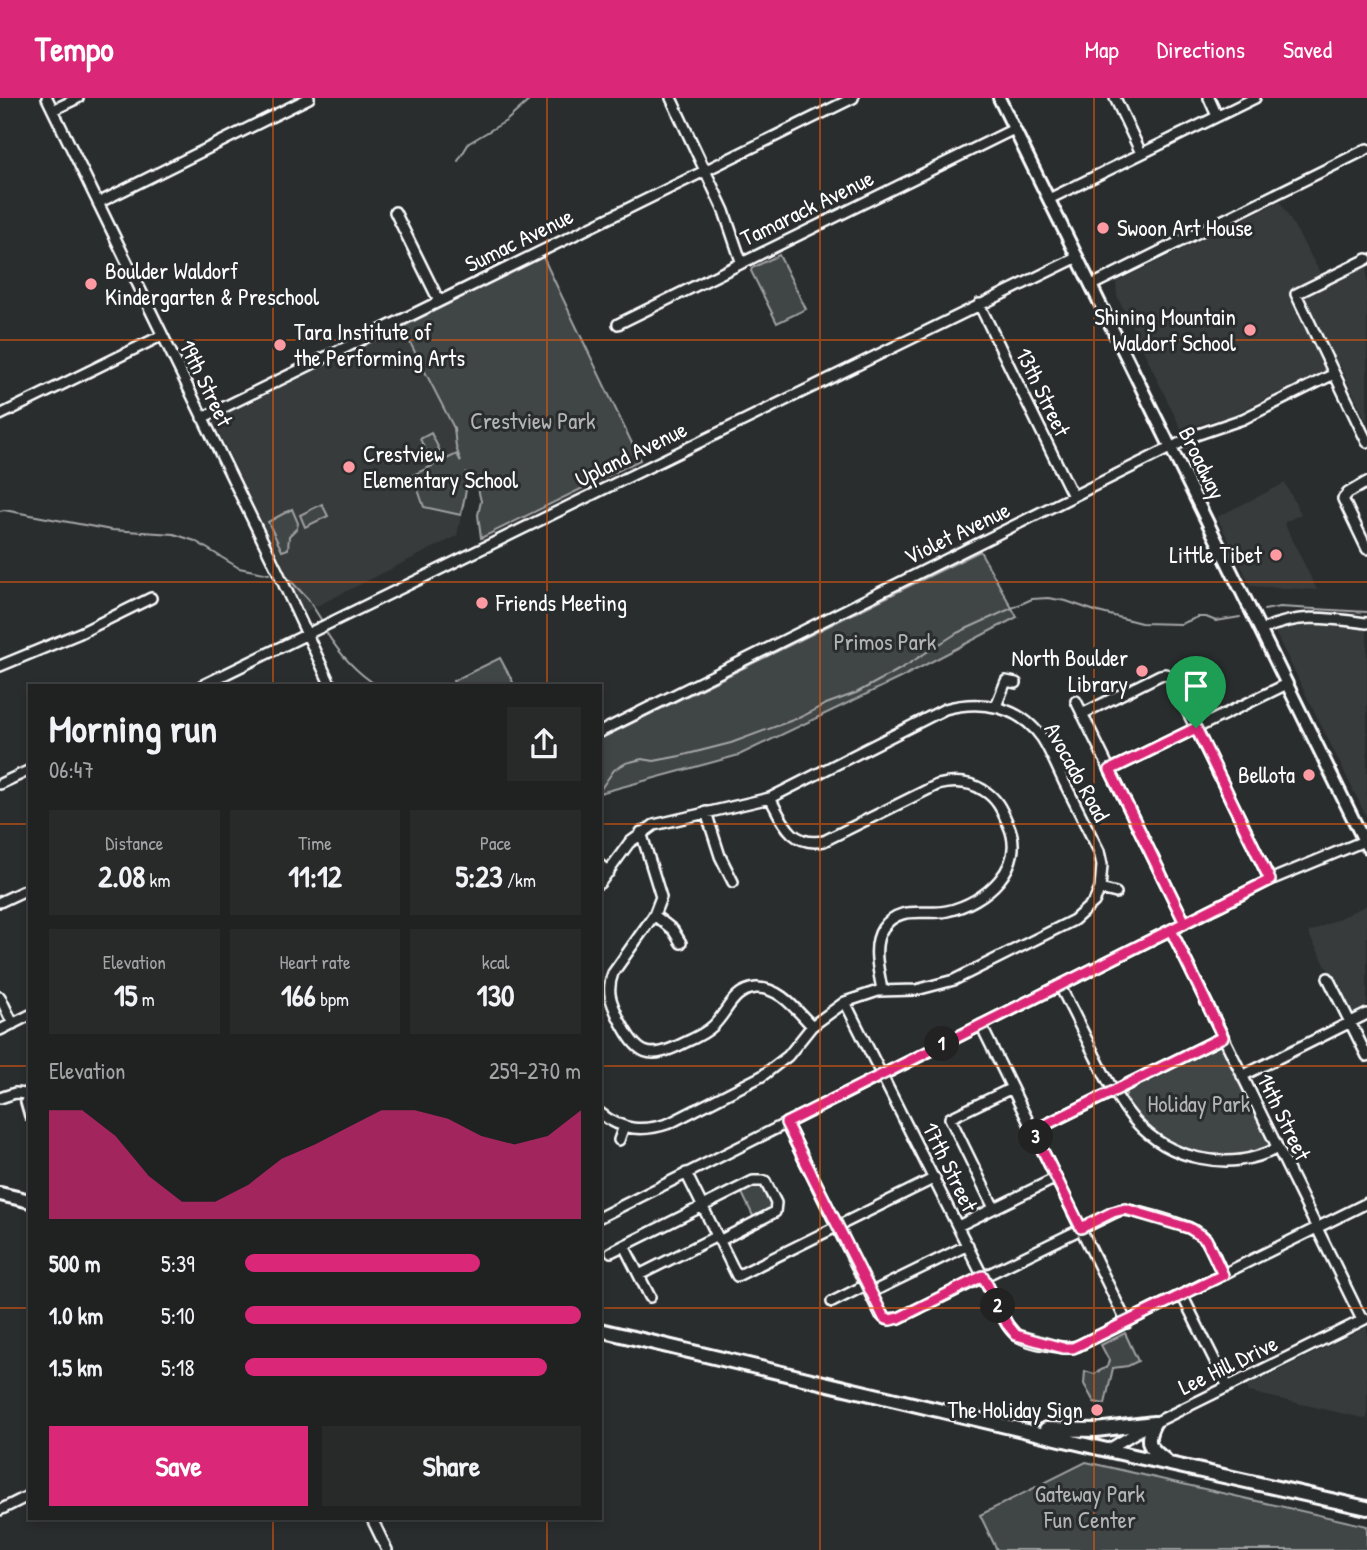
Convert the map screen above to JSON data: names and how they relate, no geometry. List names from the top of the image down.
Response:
{
  "streets": {
    "main road": ["Broadway"],
    "street": [
      "Tamarack Avenue",
      "Sumac Avenue",
      "19th Street",
      "13th Street",
      "Upland Avenue",
      "Violet Avenue",
      "Avocado Road",
      "14th Street",
      "17th Street",
      "Lee Hill Drive"
    ]
  },
  "crossings": [
    ["Tamarack Avenue", "Broadway"],
    ["Sumac Avenue", "19th Street"],
    ["19th Street", "Upland Avenue"],
    ["13th Street", "Upland Avenue"],
    ["13th Street", "Violet Avenue"],
    ["Upland Avenue", "Broadway"],
    ["Broadway", "Violet Avenue"],
    ["14th Street", "17th Street"],
    ["14th Street", "Lee Hill Drive"]
  ],
  "parks": [
    "Crestview Park",
    "Primos Park",
    "Holiday Park",
    "Gateway Park Fun Center"
  ],
  "places": [
    "Swoon Art House",
    "Boulder Waldorf Kindergarten & Preschool",
    "Shining Mountain Waldorf School",
    "Tara Institute of the Performing Arts",
    "Crestview Elementary School",
    "Little Tibet",
    "Friends Meeting",
    "North Boulder Library",
    "Bellota",
    "The Holiday Sign"
  ],
  "page": {
    "header": "Tempo",
    "nav": ["Map", "Directions", "Saved"],
    "heading": ["Morning run", "06:47"],
    "stats": [
      ["Distance", "2.08 km"],
      ["Time", "11:12"],
      ["Pace", "5:23 /km"],
      ["Elevation", "15 m"],
      ["Heart rate", "166 bpm"],
      ["kcal", "130"]
    ],
    "pins": ["1", "3", "2"],
    "chart": ["Elevation", "259–270 m"],
    "list": [
      {
        "name": "500 m",
        "note": "5:39"
      },
      {
        "name": "1.0 km",
        "note": "5:10"
      },
      {
        "name": "1.5 km",
        "note": "5:18"
      }
    ],
    "buttons": ["Save", "Share"]
  }
}
